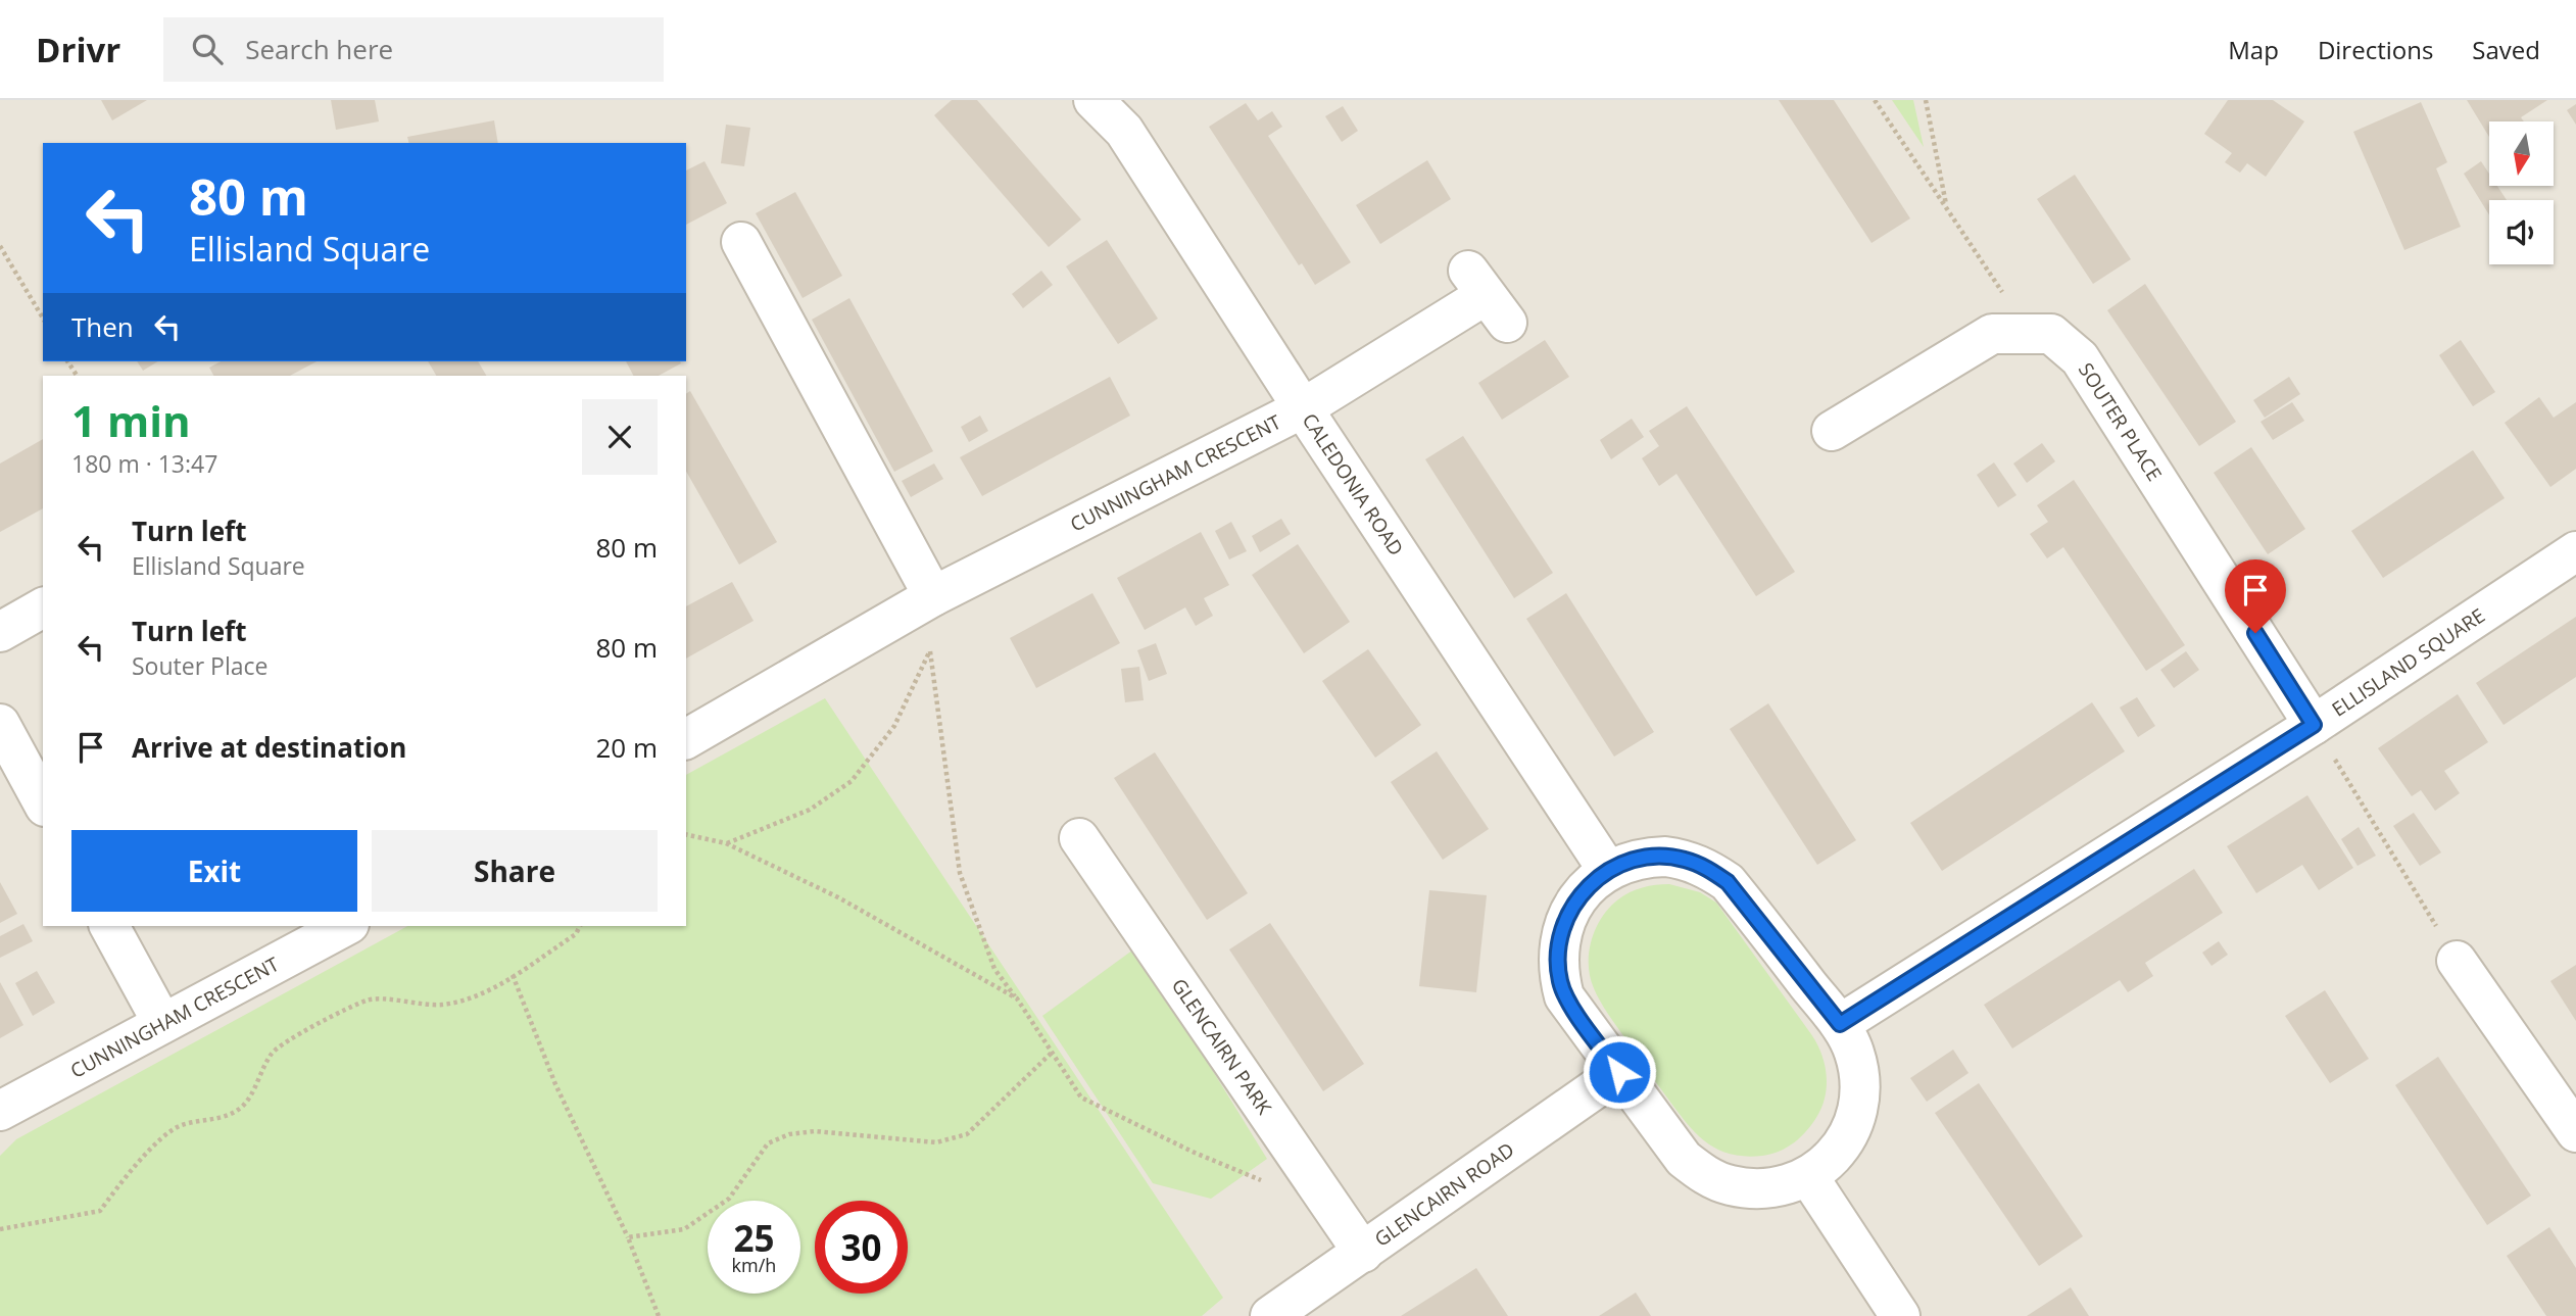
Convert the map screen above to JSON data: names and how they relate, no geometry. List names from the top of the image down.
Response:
{
  "streets": {
    "street": [
      "SOUTER PLACE",
      "CUNNINGHAM CRESCENT",
      "CALEDONIA ROAD",
      "ELLISLAND SQUARE",
      "GLENCAIRN PARK",
      "GLENCAIRN ROAD"
    ]
  },
  "crossings": [
    ["SOUTER PLACE", "ELLISLAND SQUARE"],
    ["CUNNINGHAM CRESCENT", "CALEDONIA ROAD"],
    ["GLENCAIRN PARK", "GLENCAIRN ROAD"]
  ],
  "north": "bottom",
  "page": {
    "header": "Drivr",
    "search": "Search here",
    "nav": ["Map", "Directions", "Saved"],
    "turn": ["80 m", "Ellisland Square"],
    "then": "Then",
    "heading": ["1 min", "180 m · 13:47"],
    "list": [
      {
        "name": "Turn left",
        "note": "Ellisland Square",
        "value": "80 m"
      },
      {
        "name": "Turn left",
        "note": "Souter Place",
        "value": "80 m"
      },
      {
        "name": "Arrive at destination",
        "value": "20 m"
      }
    ],
    "buttons": ["Exit", "Share"],
    "speed": "25 km/h",
    "limit": "30"
  }
}
